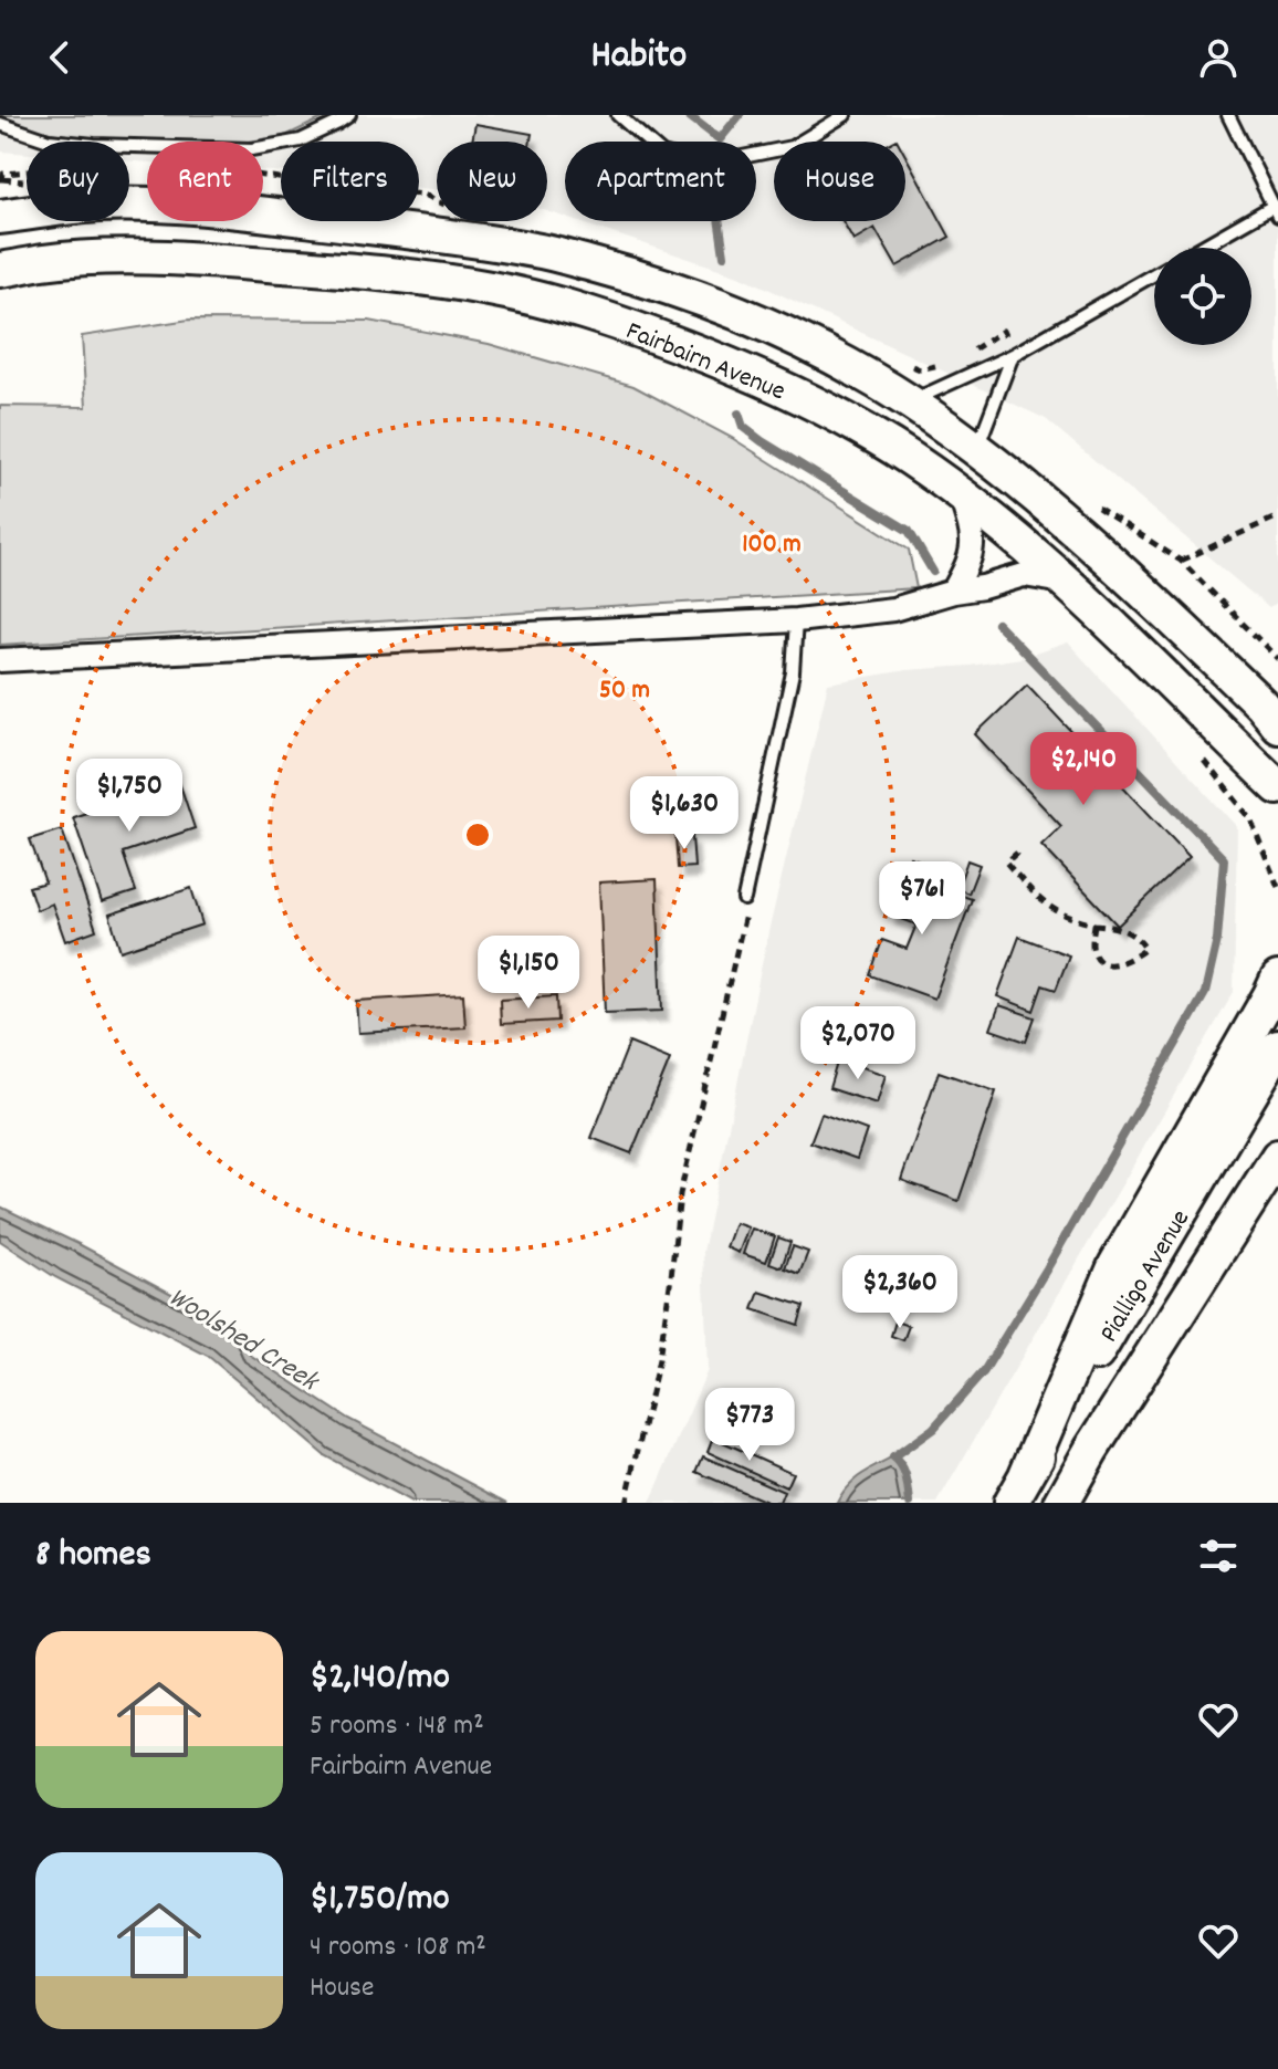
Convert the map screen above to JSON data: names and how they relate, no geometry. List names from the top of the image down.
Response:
{
  "streets": {
    "main road": ["Fairbairn Avenue", "Pialligo Avenue"]
  },
  "water": ["Woolshed Creek"],
  "page": {
    "header": "Habito",
    "chip": [
      "Buy",
      "Rent",
      "Filters",
      "New",
      "Apartment",
      "House"
    ],
    "price": [
      "$2,140",
      "$1,750",
      "$1,630",
      "$761",
      "$1,150",
      "$2,070",
      "$2,360",
      "$773"
    ],
    "heading": "8 homes",
    "list": [
      {
        "name": "$2,140/mo",
        "note": "5 rooms · 148 m² · Fairbairn Avenue"
      },
      {
        "name": "$1,750/mo",
        "note": "4 rooms · 108 m² · House"
      }
    ]
  },
  "rings": ["100 m", "50 m"]
}
